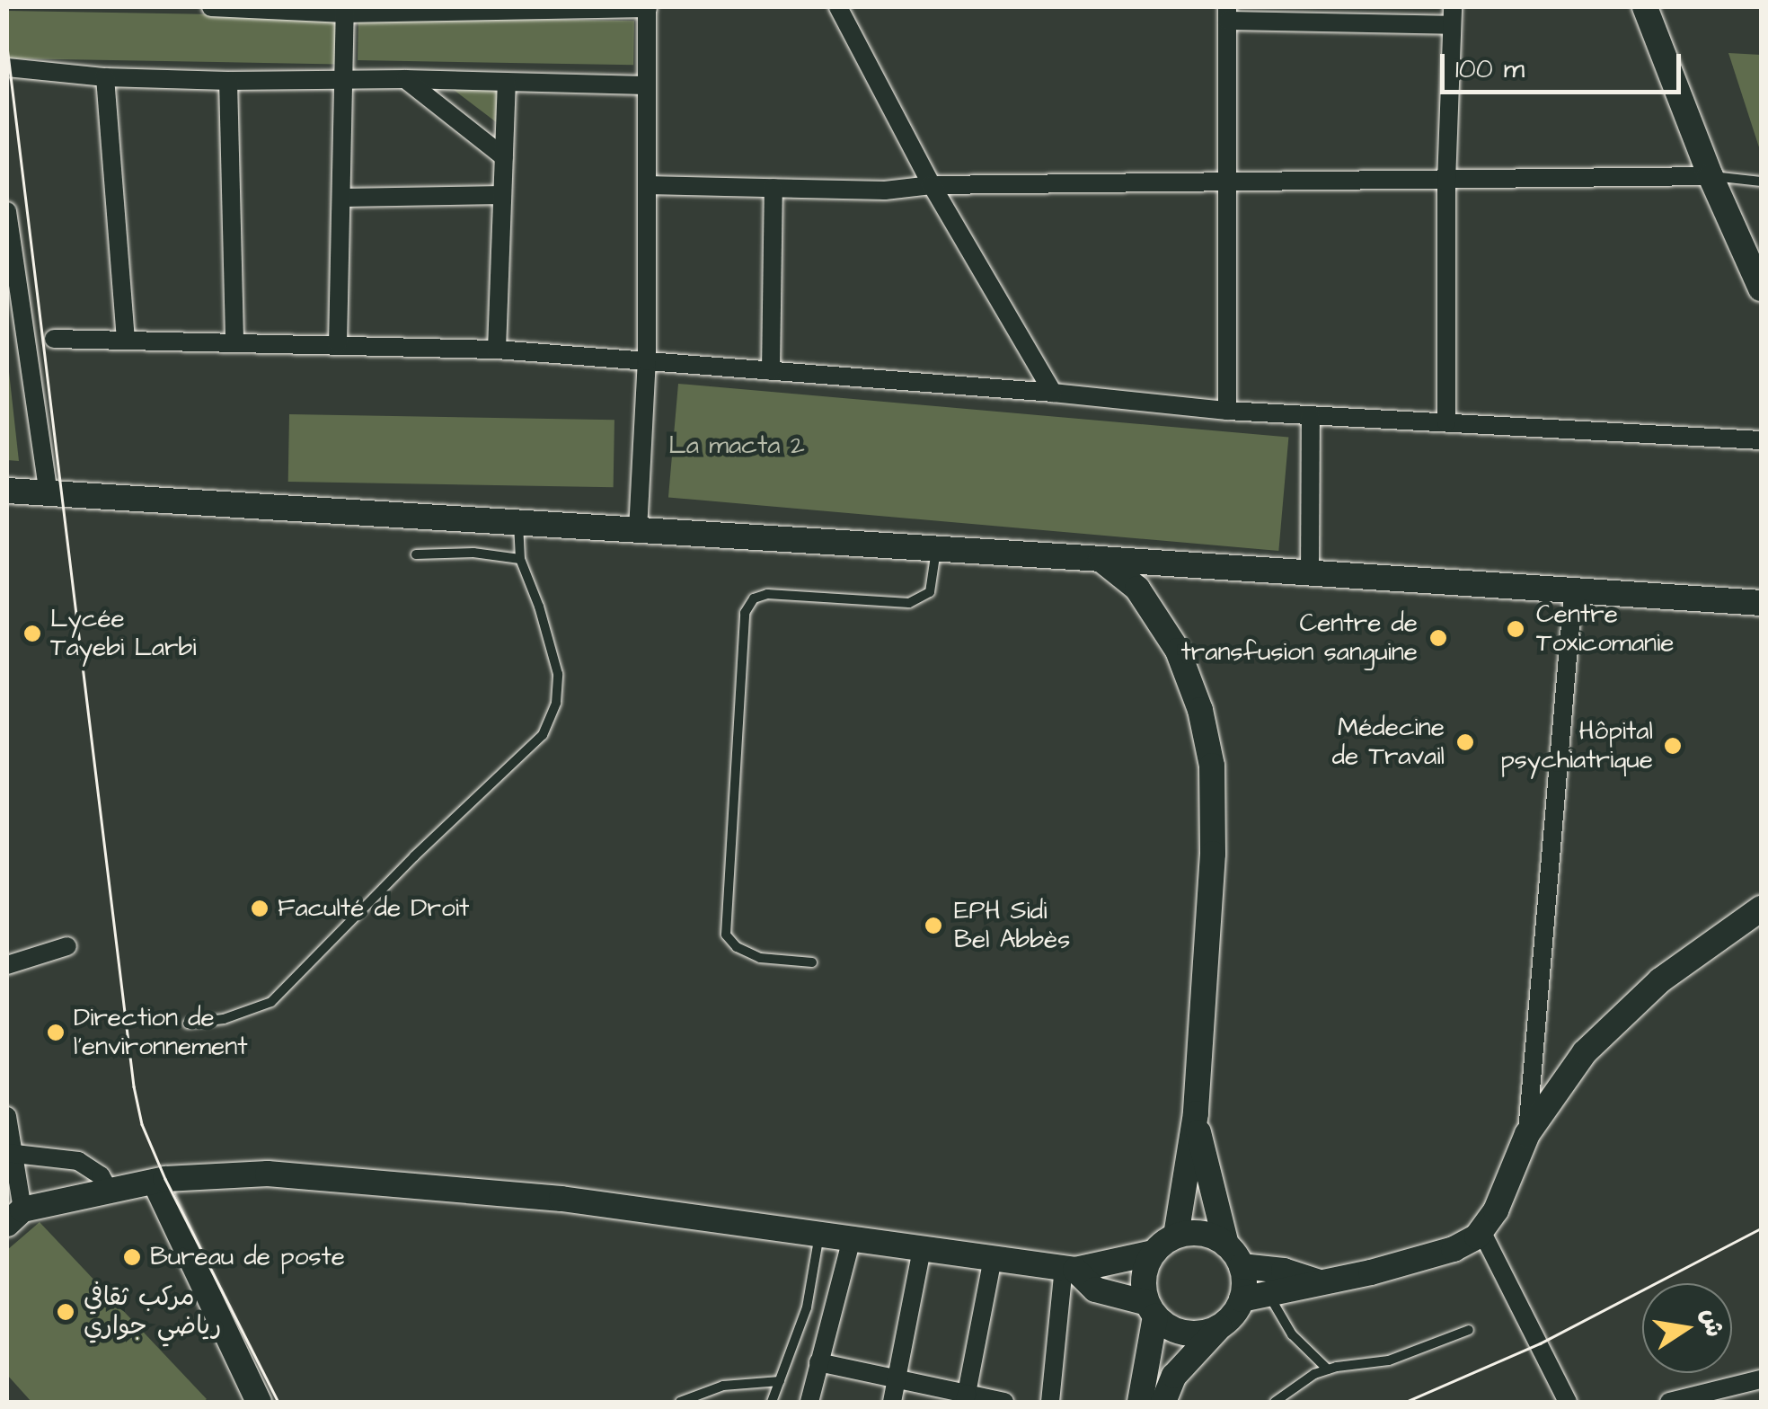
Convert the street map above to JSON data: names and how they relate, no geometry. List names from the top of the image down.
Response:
{
  "parks": ["La macta 2"],
  "places": [
    "Centre Toxicomanie",
    "Lycée Tayebi Larbi",
    "Centre de transfusion sanguine",
    "Médecine de Travail",
    "Hôpital psychiatrique",
    "Faculté de Droit",
    "EPH Sidi Bel Abbès",
    "Direction de l'environnement",
    "Bureau de poste",
    "مركب ثقافي رياضي جواري"
  ],
  "scale_bar": "100 m",
  "north": "right"
}
